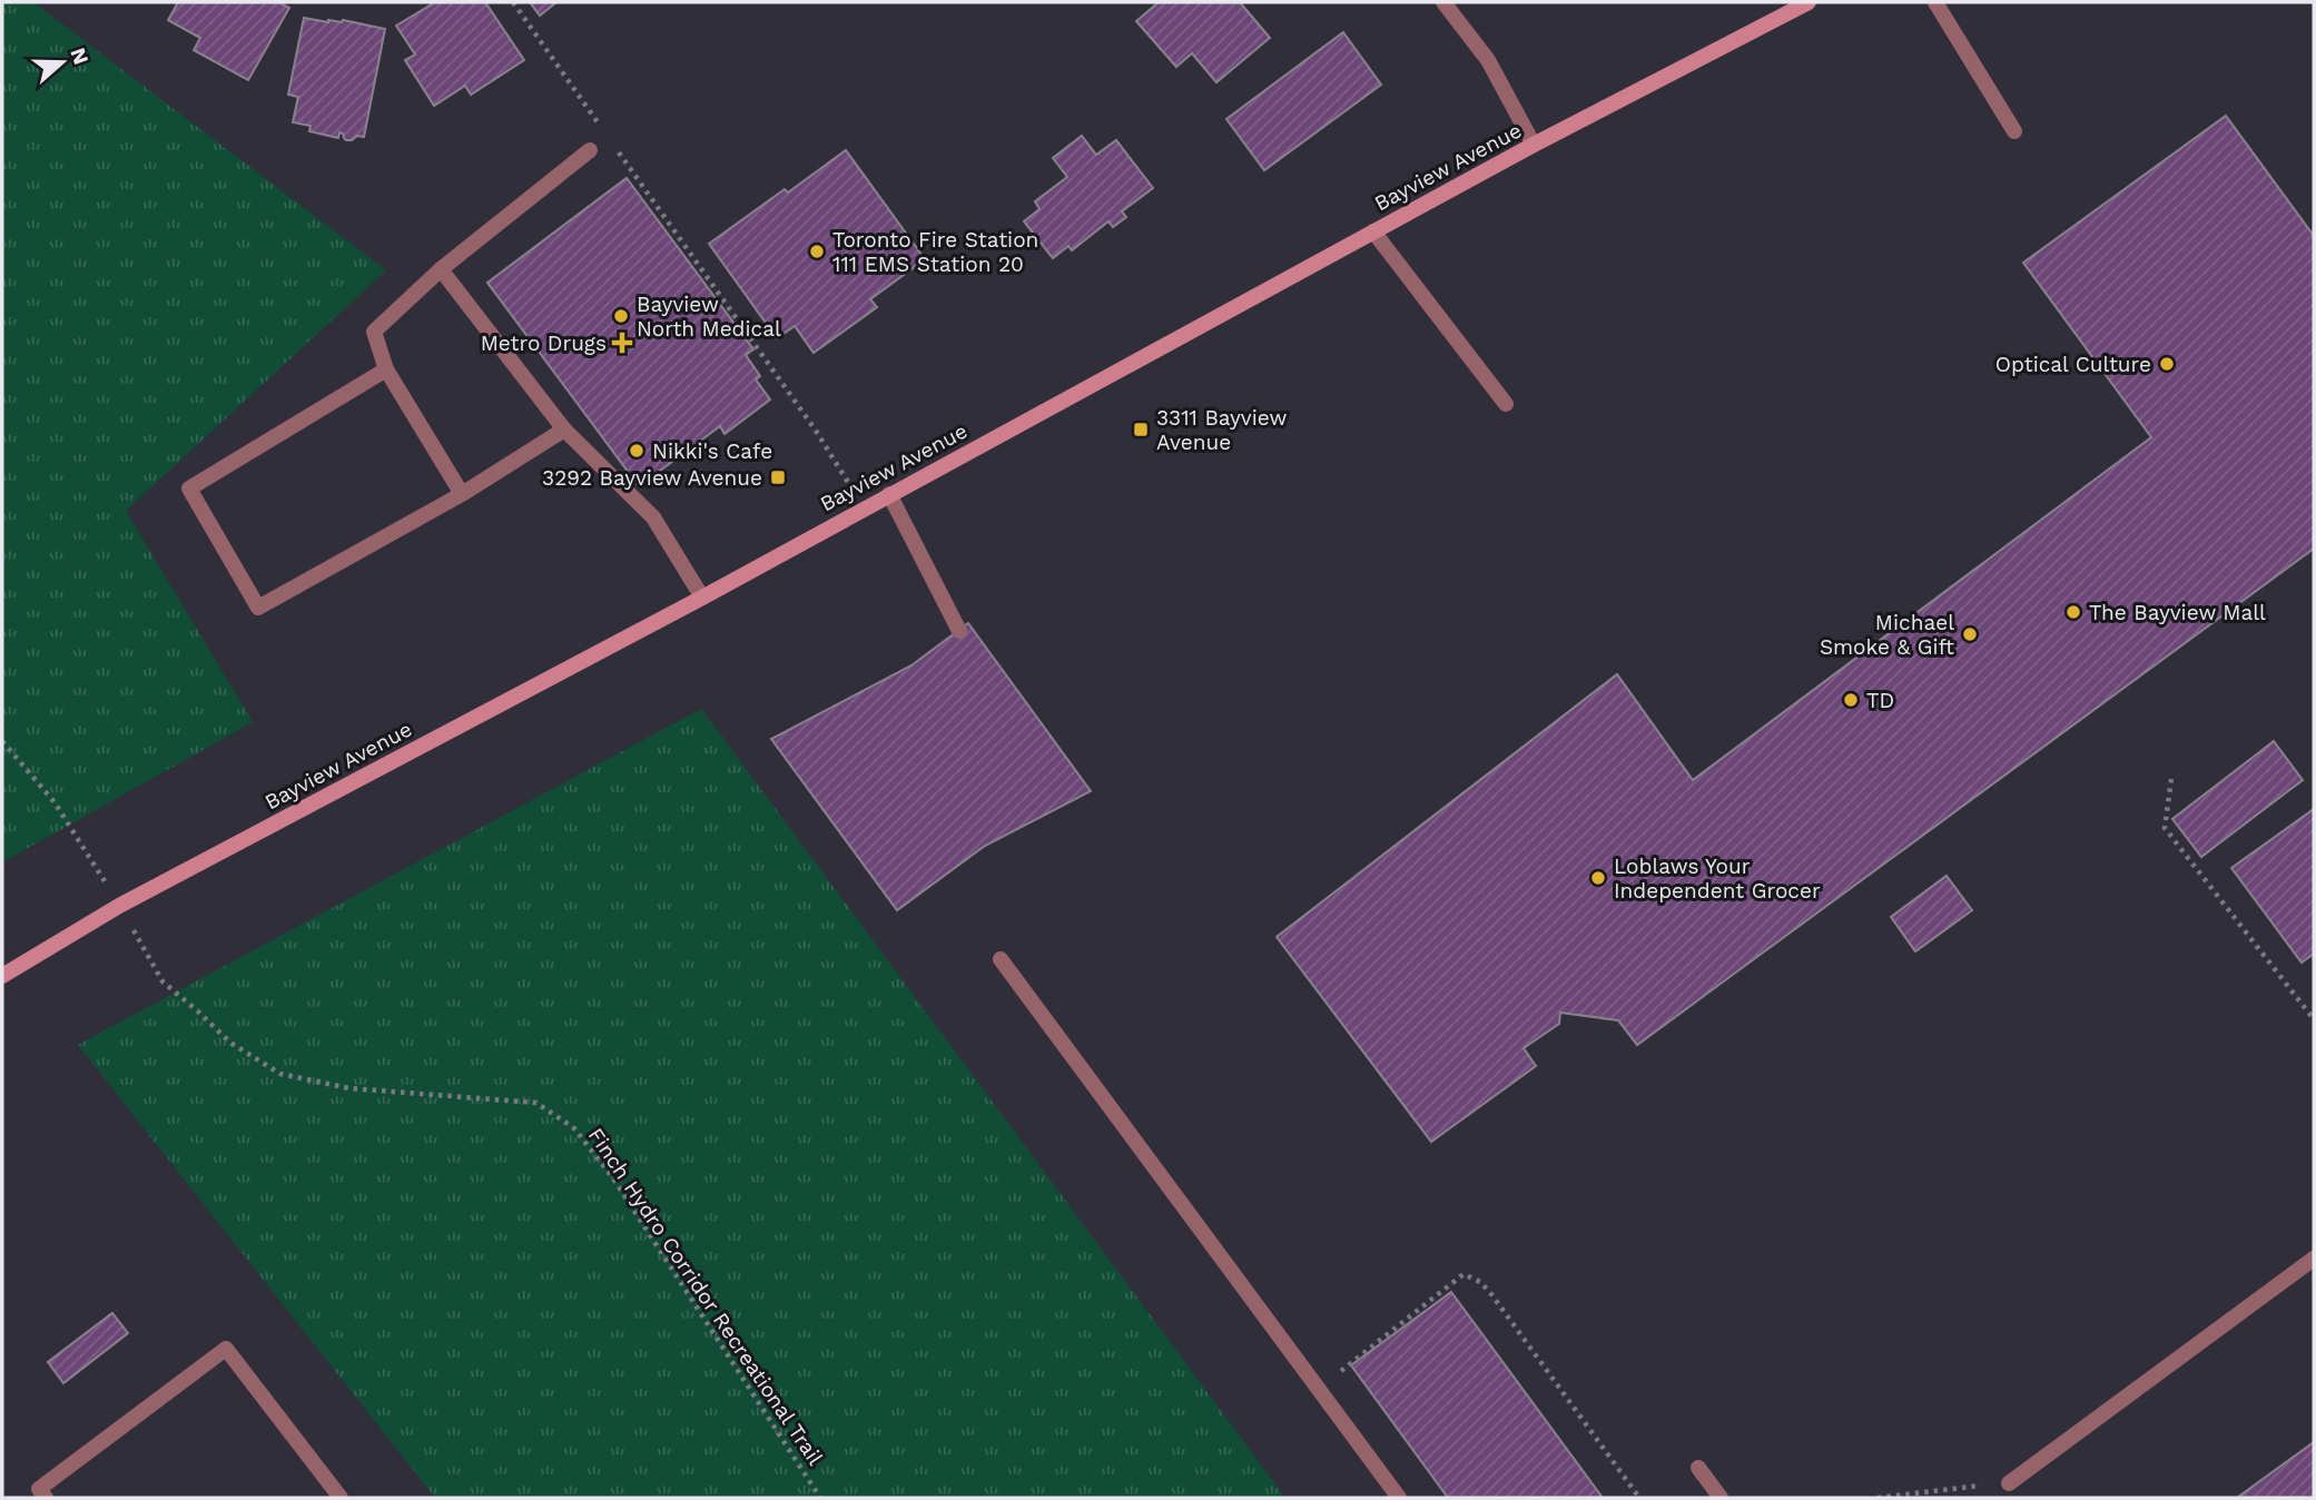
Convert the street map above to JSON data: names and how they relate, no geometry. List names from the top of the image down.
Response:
{
  "streets": {
    "main road": ["Bayview Avenue"],
    "path": ["Finch Hydro Corridor Recreational Trail"]
  },
  "places": {
    "other": [
      "Toronto Fire Station 111 EMS Station 20",
      "Bayview North Medical",
      "Optical Culture",
      "Nikki's Cafe",
      "The Bayview Mall",
      "Michael Smoke & Gift",
      "TD",
      "Loblaws Your Independent Grocer"
    ],
    "health": ["Metro Drugs"],
    "transit": ["3311 Bayview Avenue", "3292 Bayview Avenue"]
  },
  "north": "right"
}
